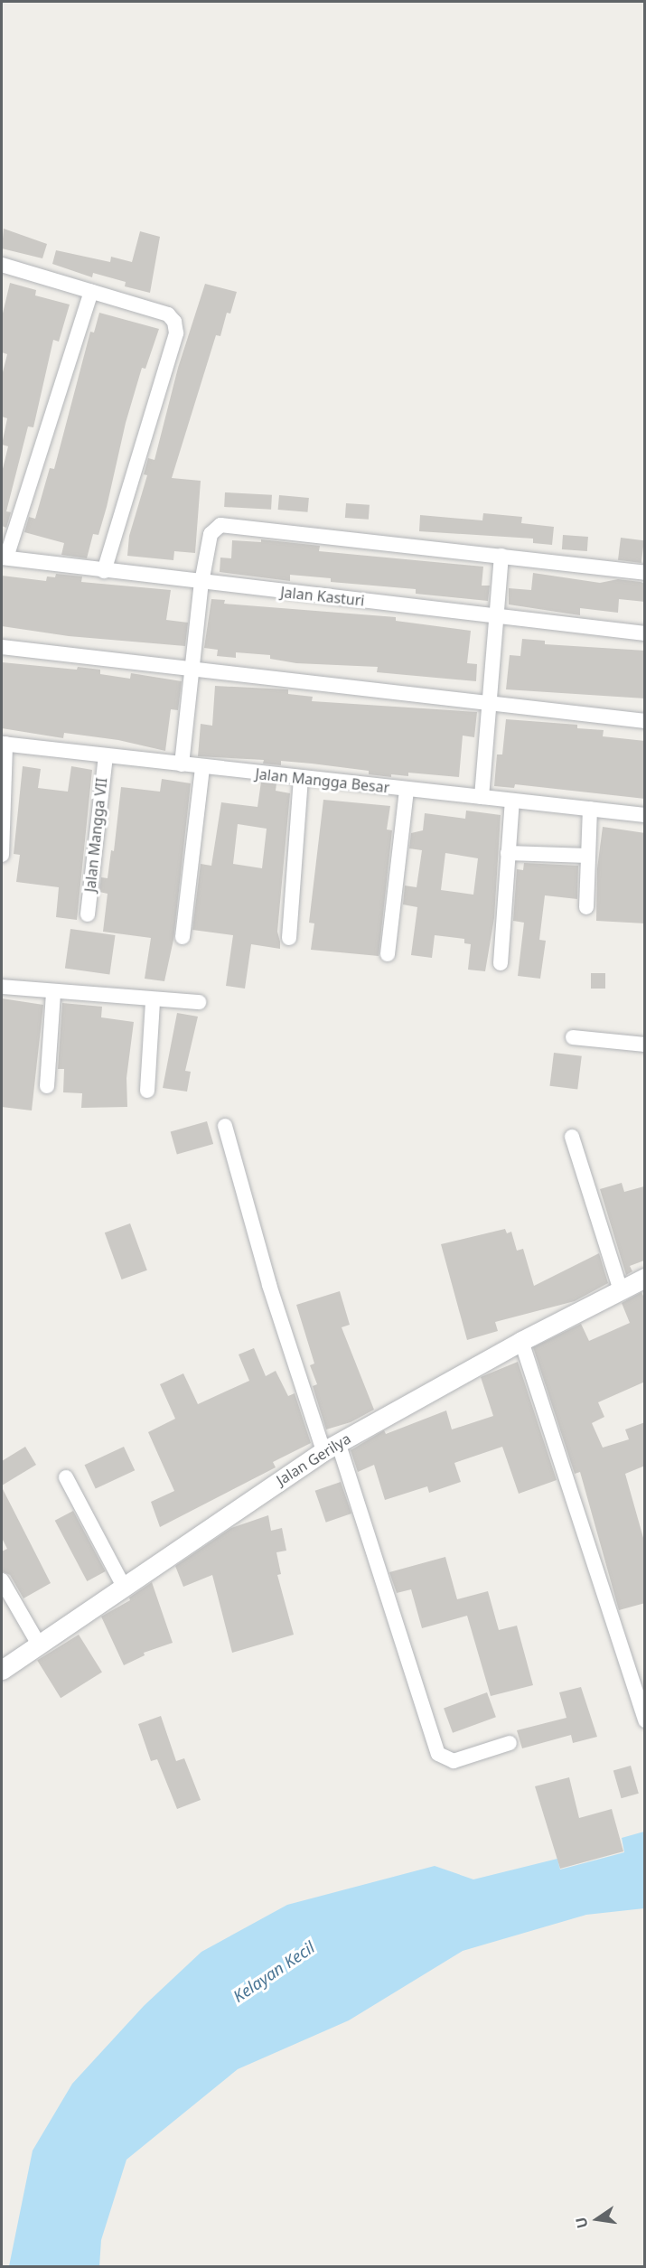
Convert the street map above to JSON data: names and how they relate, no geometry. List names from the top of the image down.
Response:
{
  "streets": {
    "street": [
      "Jalan Kasturi",
      "Jalan Mangga Besar",
      "Jalan Mangga VII",
      "Jalan Gerilya"
    ]
  },
  "crossings": [
    ["Jalan Mangga Besar", "Jalan Mangga VII"]
  ],
  "water": ["Kelayan Kecil"],
  "north": "left"
}
